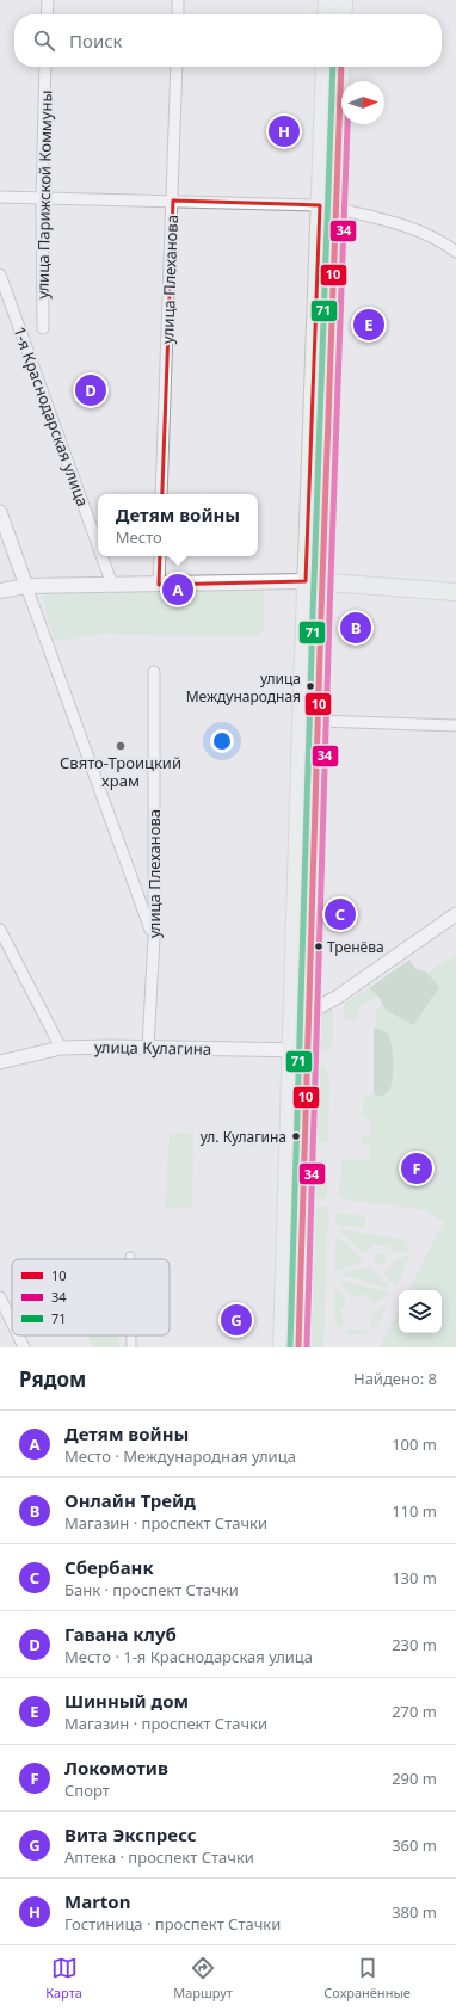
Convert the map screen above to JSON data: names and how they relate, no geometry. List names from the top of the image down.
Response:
{
  "streets": {
    "street": [
      "улица Парижской Коммуны",
      "улица Плеханова",
      "1-я Краснодарская улица",
      "улица Кулагина"
    ]
  },
  "crossings": [
    ["улица Плеханова", "улица Кулагина"]
  ],
  "places": [
    "улица Международная",
    "Свято-Троицкий храм",
    "Тренёва",
    "ул. Кулагина"
  ],
  "lines": ["transit line 10", "transit line 71", "transit line 34"],
  "legend": ["10", "34", "71"],
  "north": "right",
  "page": {
    "search": "Поиск",
    "pins": [
      "H",
      "E",
      "D",
      "A",
      "B",
      "C",
      "F",
      "G"
    ],
    "popup": ["Детям войны", "Место"],
    "heading": ["Рядом", "Найдено: 8"],
    "list": [
      {
        "mark": "A",
        "name": "Детям войны",
        "note": "Место · Международная улица",
        "value": "100 m"
      },
      {
        "mark": "B",
        "name": "Онлайн Трейд",
        "note": "Магазин · проспект Стачки",
        "value": "110 m"
      },
      {
        "mark": "C",
        "name": "Сбербанк",
        "note": "Банк · проспект Стачки",
        "value": "130 m"
      },
      {
        "mark": "D",
        "name": "Гавана клуб",
        "note": "Место · 1-я Краснодарская улица",
        "value": "230 m"
      },
      {
        "mark": "E",
        "name": "Шинный дом",
        "note": "Магазин · проспект Стачки",
        "value": "270 m"
      },
      {
        "mark": "F",
        "name": "Локомотив",
        "note": "Спорт",
        "value": "290 m"
      },
      {
        "mark": "G",
        "name": "Вита Экспресс",
        "note": "Аптека · проспект Стачки",
        "value": "360 m"
      },
      {
        "mark": "H",
        "name": "Marton",
        "note": "Гостиница · проспект Стачки",
        "value": "380 m"
      }
    ],
    "nav": ["Карта", "Маршрут", "Сохранённые"]
  }
}
